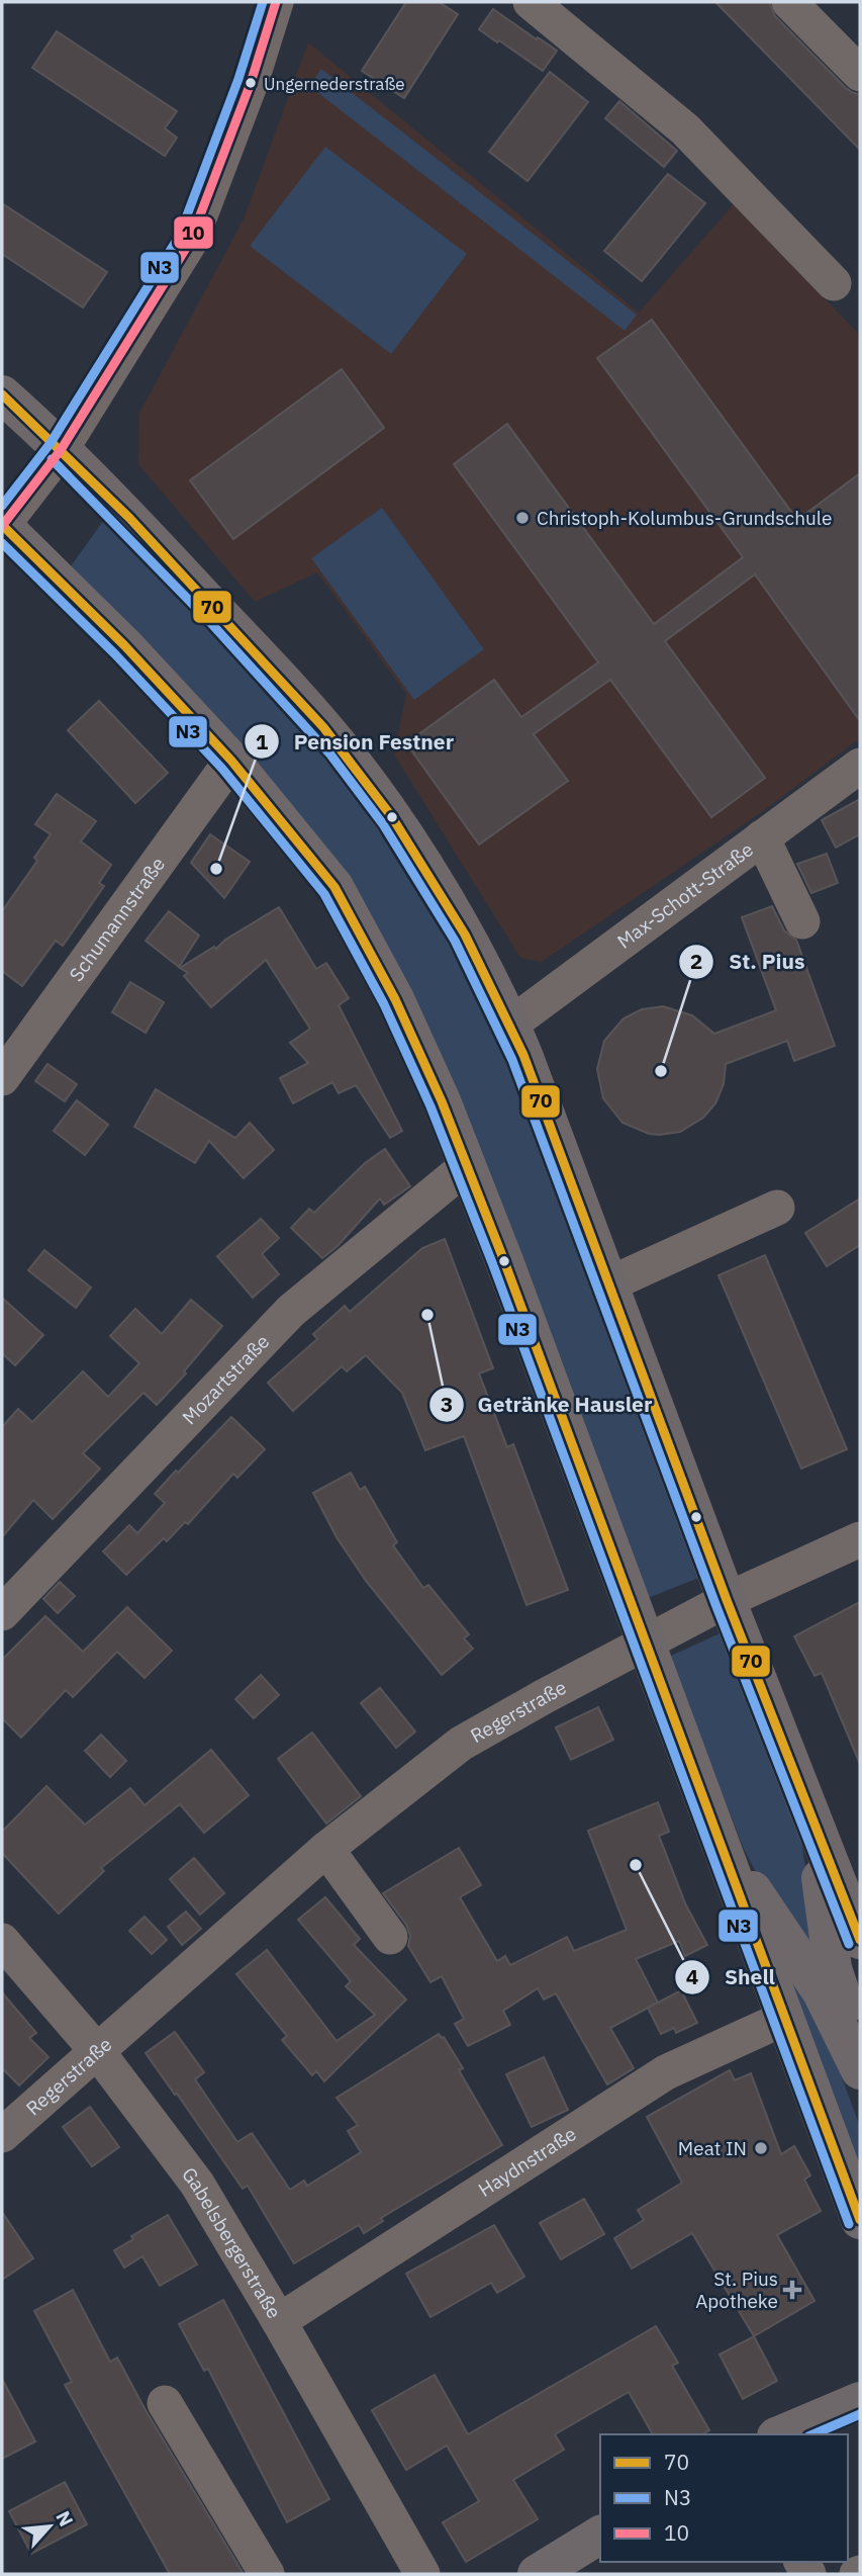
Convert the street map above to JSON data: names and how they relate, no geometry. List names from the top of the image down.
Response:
{
  "streets": {
    "street": [
      "Max-Schott-Straße",
      "Schumannstraße",
      "Mozartstraße",
      "Regerstraße",
      "Haydnstraße",
      "Gabelsbergerstraße"
    ]
  },
  "crossings": [
    ["Regerstraße", "Gabelsbergerstraße"],
    ["Haydnstraße", "Gabelsbergerstraße"]
  ],
  "places": {
    "other": [
      "Ungernederstraße",
      "Christoph-Kolumbus-Grundschule",
      "Pension Festner",
      "St. Pius",
      "Getränke Hausler",
      "Shell",
      "Meat IN"
    ],
    "health": ["St. Pius Apotheke"]
  },
  "lines": ["transit line N3", "transit line 10", "transit line 70"],
  "legend": ["70", "N3", "10"],
  "north": "top right"
}
